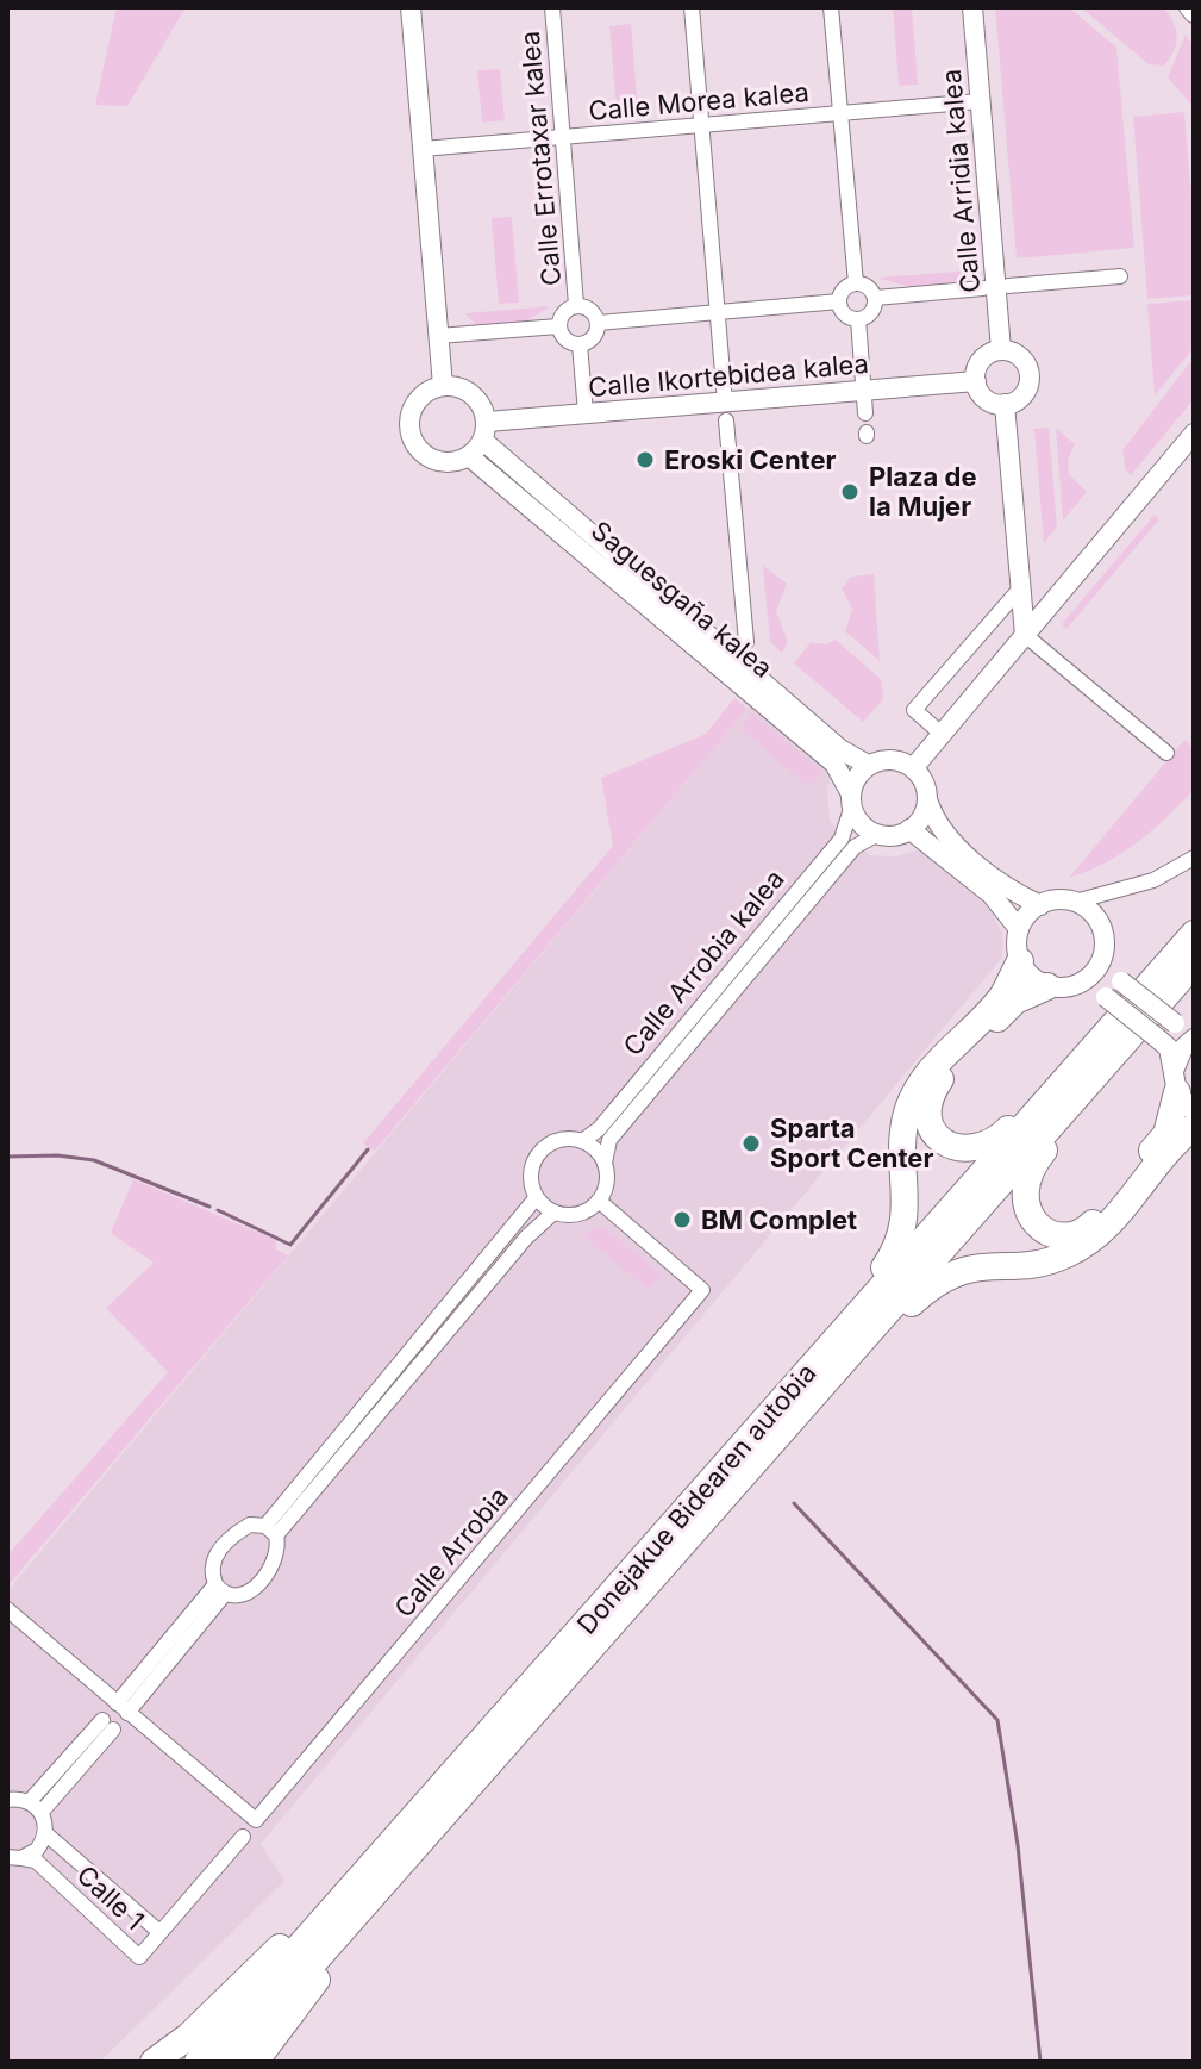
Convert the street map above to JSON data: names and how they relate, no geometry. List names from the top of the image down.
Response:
{
  "streets": {
    "highway": ["Donejakue Bidearen autobia"],
    "street": [
      "Calle Morea kalea",
      "Calle Errotaxar kalea",
      "Calle Arridia kalea",
      "Calle Ikortebidea kalea",
      "Saguesgaña kalea",
      "Calle Arrobia kalea",
      "Calle Arrobia",
      "Calle 1"
    ]
  },
  "crossings": [
    ["Calle Morea kalea", "Calle Errotaxar kalea"],
    ["Calle Morea kalea", "Calle Arridia kalea"],
    ["Calle Arridia kalea", "Calle Ikortebidea kalea"],
    ["Calle Ikortebidea kalea", "Saguesgaña kalea"],
    ["Saguesgaña kalea", "Calle Arrobia kalea"],
    ["Calle Arrobia kalea", "Calle Arrobia"]
  ],
  "places": [
    "Eroski Center",
    "Plaza de la Mujer",
    "Sparta Sport Center",
    "BM Complet"
  ]
}
